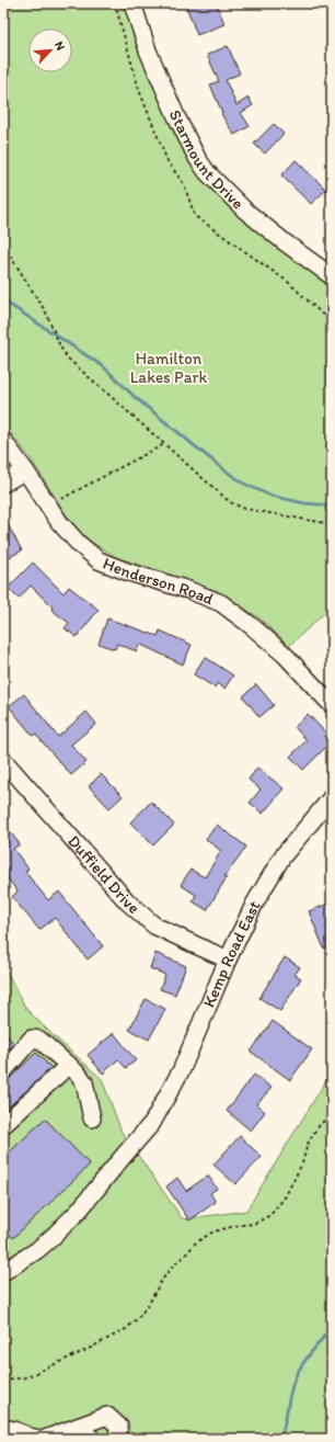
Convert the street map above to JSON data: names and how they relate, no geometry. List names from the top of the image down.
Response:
{
  "streets": {
    "street": [
      "Starmount Drive",
      "Henderson Road",
      "Duffield Drive",
      "Kemp Road East"
    ]
  },
  "crossings": [
    ["Duffield Drive", "Kemp Road East"]
  ],
  "parks": ["Hamilton Lakes Park"],
  "north": "top right"
}
